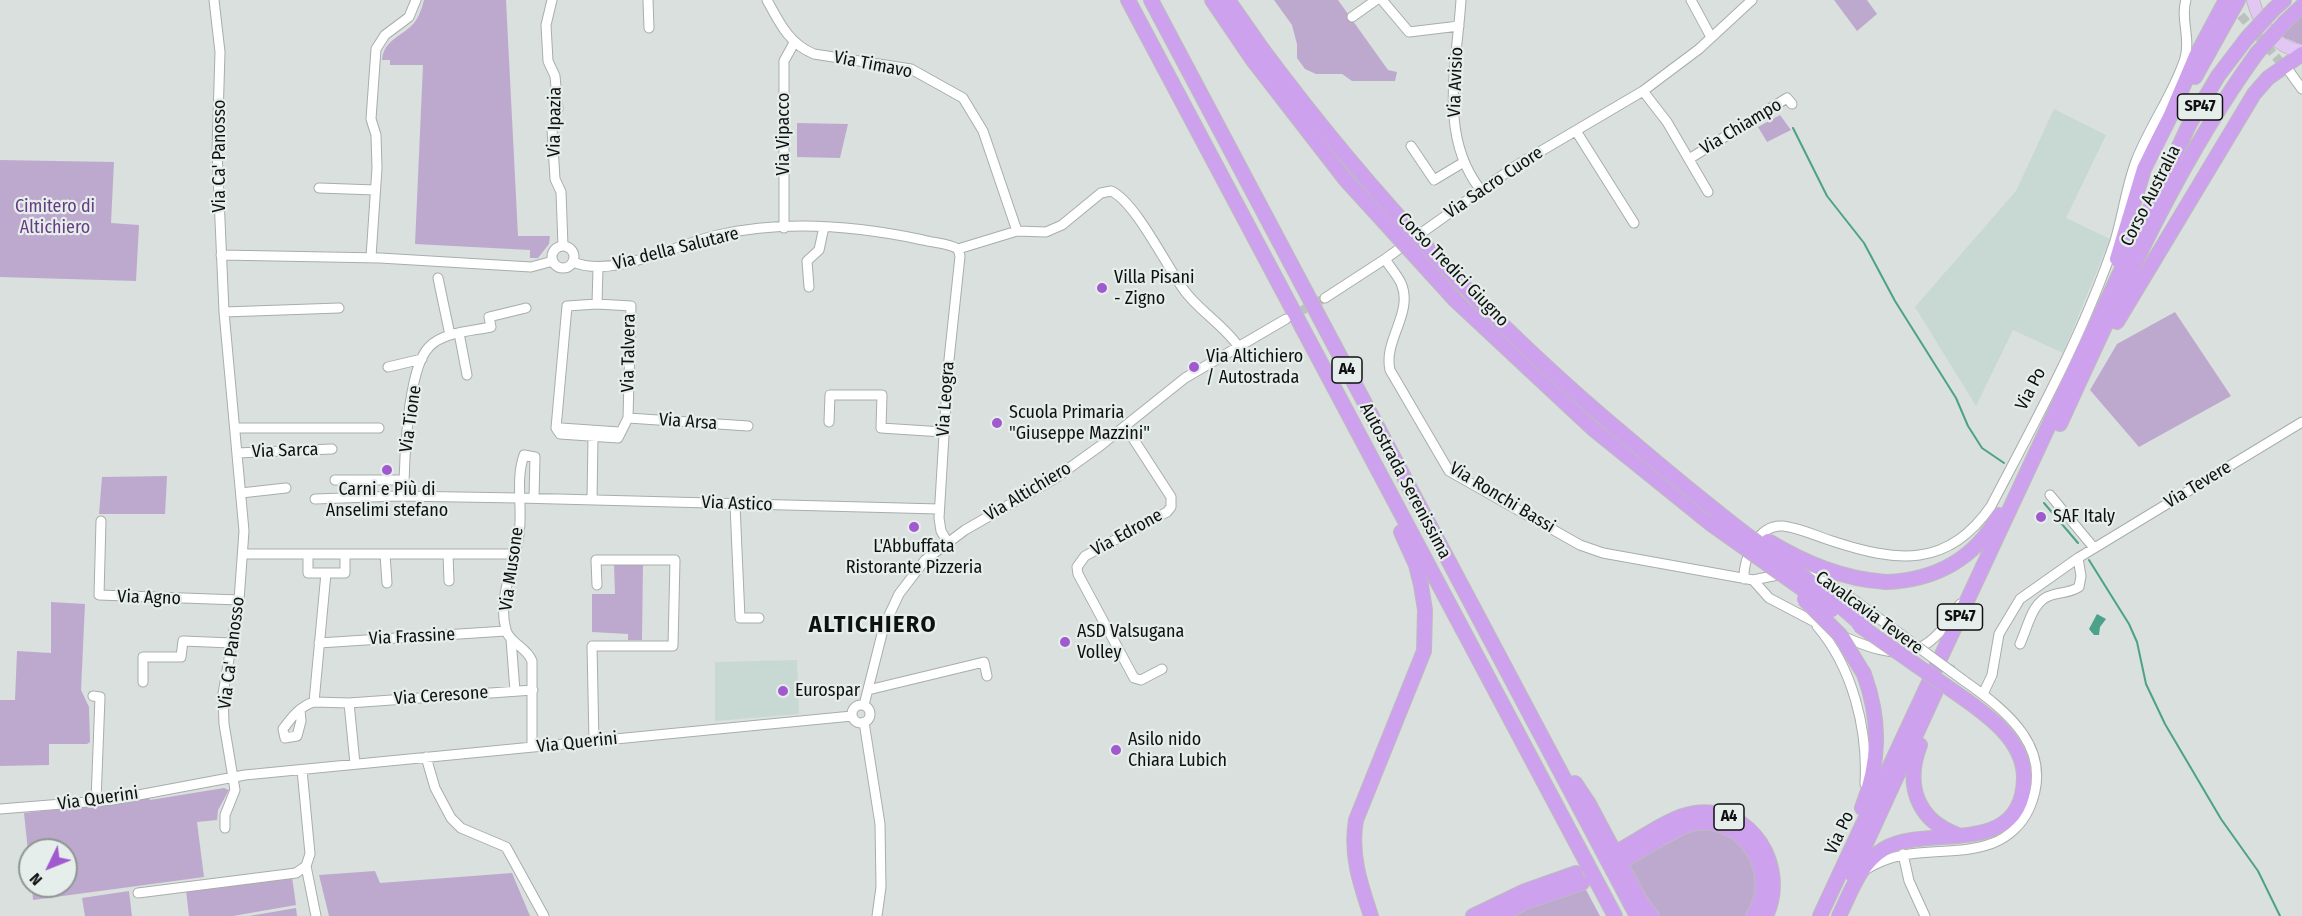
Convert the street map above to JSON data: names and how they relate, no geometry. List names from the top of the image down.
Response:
{
  "streets": {
    "highway": [
      "SP47",
      "Corso Australia",
      "Corso Tredici Giugno",
      "A4",
      "Via Po",
      "Autostrada Serenissima"
    ],
    "street": [
      "Via Timavo",
      "Via Avisio",
      "Via Ipazia",
      "Via Chiampo",
      "Via Vipacco",
      "Via Ca' Panosso",
      "Via Sacro Cuore",
      "Via della Salutare",
      "Via Talvera",
      "Via Leogra",
      "Via Tione",
      "Via Arsa",
      "Via Sarca",
      "Via Tevere",
      "Via Altichiero",
      "Via Ronchi Bassi",
      "Via Astico",
      "Via Edrone",
      "Via Musone",
      "Via Agno",
      "Cavalcavia Tevere",
      "Via Frassine",
      "Via Ceresone",
      "Via Querini"
    ]
  },
  "crossings": [
    ["Via Timavo", "Via Vipacco"],
    ["Via Avisio", "Via Sacro Cuore"],
    ["SP47", "Corso Australia"],
    ["SP47", "Via Po"],
    ["Via Ipazia", "Via della Salutare"],
    ["Via Chiampo", "Via Sacro Cuore"],
    ["Via Vipacco", "Via della Salutare"],
    ["Via Ca' Panosso", "Via della Salutare"],
    ["Via Ca' Panosso", "Via Sarca"],
    ["Via Ca' Panosso", "Via Agno"],
    ["Via Ca' Panosso", "Via Querini"],
    ["Via Sacro Cuore", "Via Ronchi Bassi"],
    ["Corso Australia", "Via Po"],
    ["Via della Salutare", "Via Talvera"],
    ["Via della Salutare", "Via Leogra"],
    ["Via Talvera", "Via Arsa"],
    ["Via Po", "Via Ronchi Bassi"],
    ["Via Po", "Cavalcavia Tevere"],
    ["Via Leogra", "Via Altichiero"],
    ["Via Leogra", "Via Astico"],
    ["Via Tione", "Via Astico"],
    ["Via Tevere", "Cavalcavia Tevere"],
    ["Via Altichiero", "Via Edrone"],
    ["Via Altichiero", "Via Querini"],
    ["Via Ronchi Bassi", "Cavalcavia Tevere"],
    ["Via Astico", "Via Musone"],
    ["Via Musone", "Via Frassine"],
    ["Via Musone", "Via Ceresone"]
  ],
  "districts": ["ALTICHIERO"],
  "parks": ["Cimitero di Altichiero"],
  "places": [
    "Villa Pisani - Zigno",
    "Via Altichiero / Autostrada",
    "Scuola Primaria \"Giuseppe Mazzini\"",
    "Carni e Più di Anselimi stefano",
    "SAF Italy",
    "L'Abbuffata Ristorante Pizzeria",
    "ASD Valsugana Volley",
    "Eurospar",
    "Asilo nido Chiara Lubich"
  ],
  "north": "bottom left"
}
